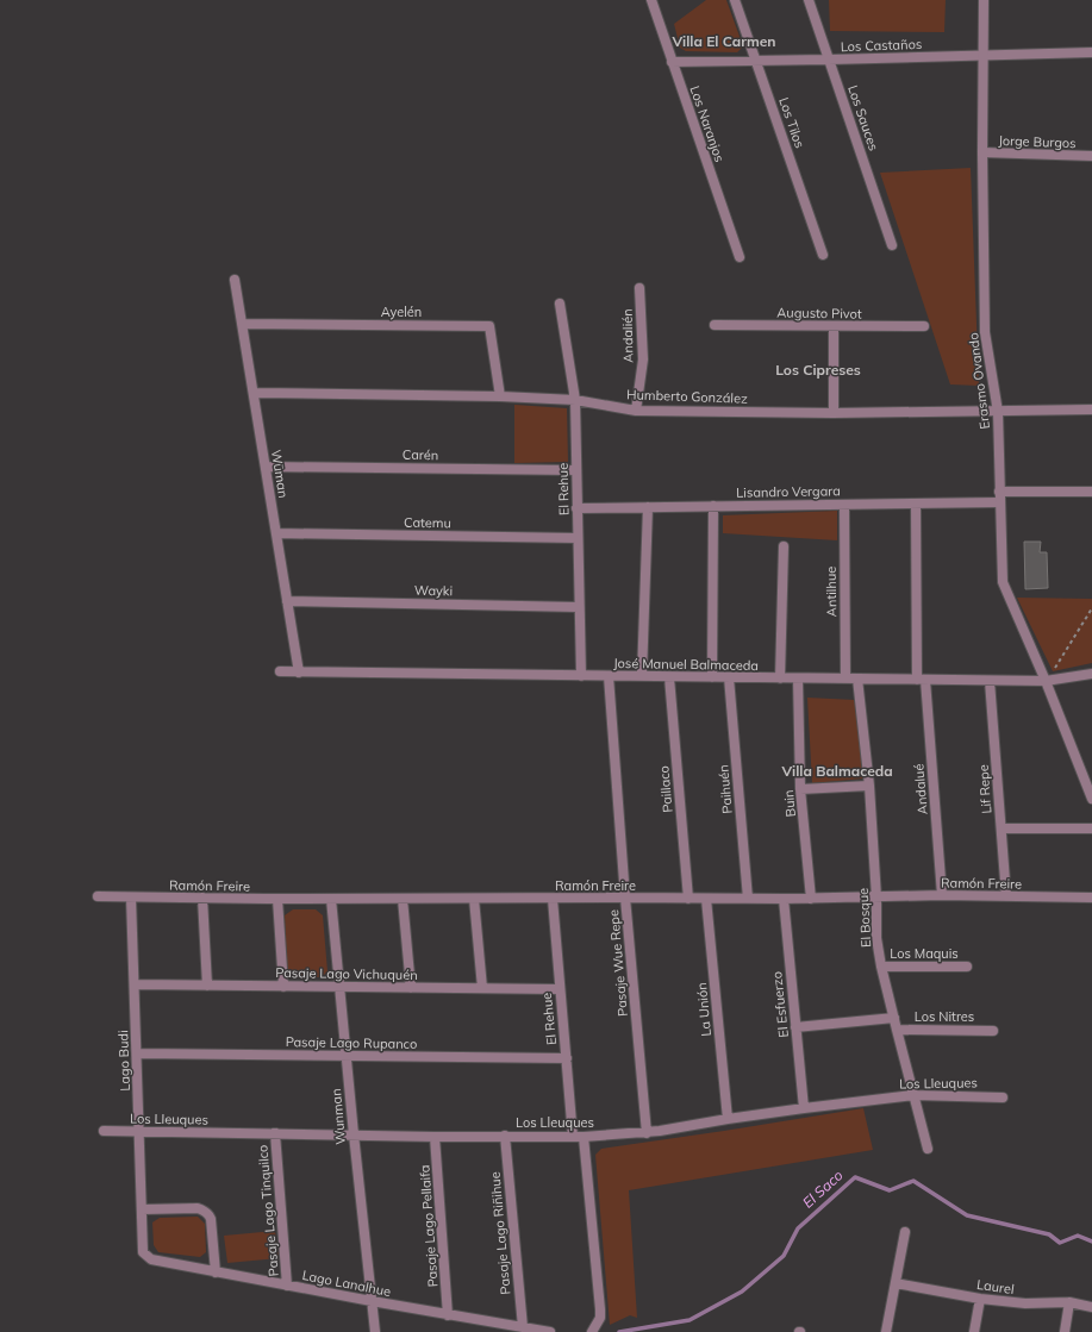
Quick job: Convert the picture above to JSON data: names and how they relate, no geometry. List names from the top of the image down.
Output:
{
  "streets": {
    "street": [
      "Los Castaños",
      "Los Sauces",
      "Los Tilos",
      "Los Naranjos",
      "Jorge Burgos",
      "Ayelén",
      "Augusto Pivot",
      "Andalién",
      "Erasmo Ovando",
      "Humberto González",
      "Carén",
      "Wüman",
      "El Rehue",
      "Lisandro Vergara",
      "Catemu",
      "Wayki",
      "Antilhue",
      "José Manuel Balmaceda",
      "Paillaco",
      "Paihuén",
      "Andalué",
      "Lif Repe",
      "Buin",
      "Ramón Freire",
      "El Bosque",
      "Los Maquis",
      "Pasaje Wue Repe",
      "Pasaje Lago Vichuquén",
      "El Esfuerzo",
      "La Unión",
      "Los Nitres",
      "Pasaje Lago Rupanco",
      "Lago Budi",
      "Los Lleuques",
      "Wunman",
      "Pasaje Lago Tinquilco",
      "Pasaje Lago Pellaifa",
      "Pasaje Lago Riñihue",
      "Lago Lanalhue",
      "Laurel"
    ]
  },
  "crossings": [
    ["Los Castaños", "Los Sauces"],
    ["Los Castaños", "Los Tilos"],
    ["Los Castaños", "Los Naranjos"],
    ["Los Castaños", "Erasmo Ovando"],
    ["Jorge Burgos", "Erasmo Ovando"],
    ["Ayelén", "Humberto González"],
    ["Ayelén", "Wüman"],
    ["Andalién", "Humberto González"],
    ["Erasmo Ovando", "Humberto González"],
    ["Erasmo Ovando", "Lisandro Vergara"],
    ["Erasmo Ovando", "José Manuel Balmaceda"],
    ["Humberto González", "Wüman"],
    ["Humberto González", "El Rehue"],
    ["Carén", "Wüman"],
    ["Carén", "El Rehue"],
    ["Wüman", "Catemu"],
    ["Wüman", "Wayki"],
    ["Wüman", "José Manuel Balmaceda"],
    ["El Rehue", "Lisandro Vergara"],
    ["El Rehue", "Catemu"],
    ["El Rehue", "Wayki"],
    ["El Rehue", "José Manuel Balmaceda"],
    ["El Rehue", "Ramón Freire"],
    ["El Rehue", "Pasaje Lago Vichuquén"],
    ["El Rehue", "Pasaje Lago Rupanco"],
    ["El Rehue", "Los Lleuques"],
    ["Lisandro Vergara", "Antilhue"],
    ["Lisandro Vergara", "Andalué"],
    ["Antilhue", "José Manuel Balmaceda"],
    ["José Manuel Balmaceda", "Paillaco"],
    ["José Manuel Balmaceda", "Paihuén"],
    ["José Manuel Balmaceda", "Andalué"],
    ["José Manuel Balmaceda", "Lif Repe"],
    ["José Manuel Balmaceda", "Buin"],
    ["José Manuel Balmaceda", "El Bosque"],
    ["José Manuel Balmaceda", "Pasaje Wue Repe"],
    ["Paillaco", "Ramón Freire"],
    ["Paihuén", "Ramón Freire"],
    ["Andalué", "Ramón Freire"],
    ["Lif Repe", "Ramón Freire"],
    ["Buin", "Ramón Freire"],
    ["Ramón Freire", "El Bosque"],
    ["Ramón Freire", "Pasaje Wue Repe"],
    ["Ramón Freire", "El Esfuerzo"],
    ["Ramón Freire", "La Unión"],
    ["Ramón Freire", "Lago Budi"],
    ["Ramón Freire", "Wunman"],
    ["El Bosque", "Los Maquis"],
    ["El Bosque", "Los Nitres"],
    ["El Bosque", "Los Lleuques"],
    ["Pasaje Wue Repe", "Los Lleuques"],
    ["Pasaje Lago Vichuquén", "Lago Budi"],
    ["Pasaje Lago Vichuquén", "Wunman"],
    ["El Esfuerzo", "Los Lleuques"],
    ["La Unión", "Los Lleuques"],
    ["Pasaje Lago Rupanco", "Lago Budi"],
    ["Pasaje Lago Rupanco", "Wunman"],
    ["Lago Budi", "Los Lleuques"],
    ["Lago Budi", "Lago Lanalhue"],
    ["Los Lleuques", "Wunman"],
    ["Los Lleuques", "Pasaje Lago Tinquilco"],
    ["Los Lleuques", "Pasaje Lago Pellaifa"],
    ["Los Lleuques", "Pasaje Lago Riñihue"],
    ["Wunman", "Lago Lanalhue"],
    ["Pasaje Lago Tinquilco", "Lago Lanalhue"],
    ["Pasaje Lago Pellaifa", "Lago Lanalhue"],
    ["Pasaje Lago Riñihue", "Lago Lanalhue"]
  ],
  "districts": ["Villa El Carmen", "Los Cipreses", "Villa Balmaceda"],
  "water": ["El Saco"]
}
